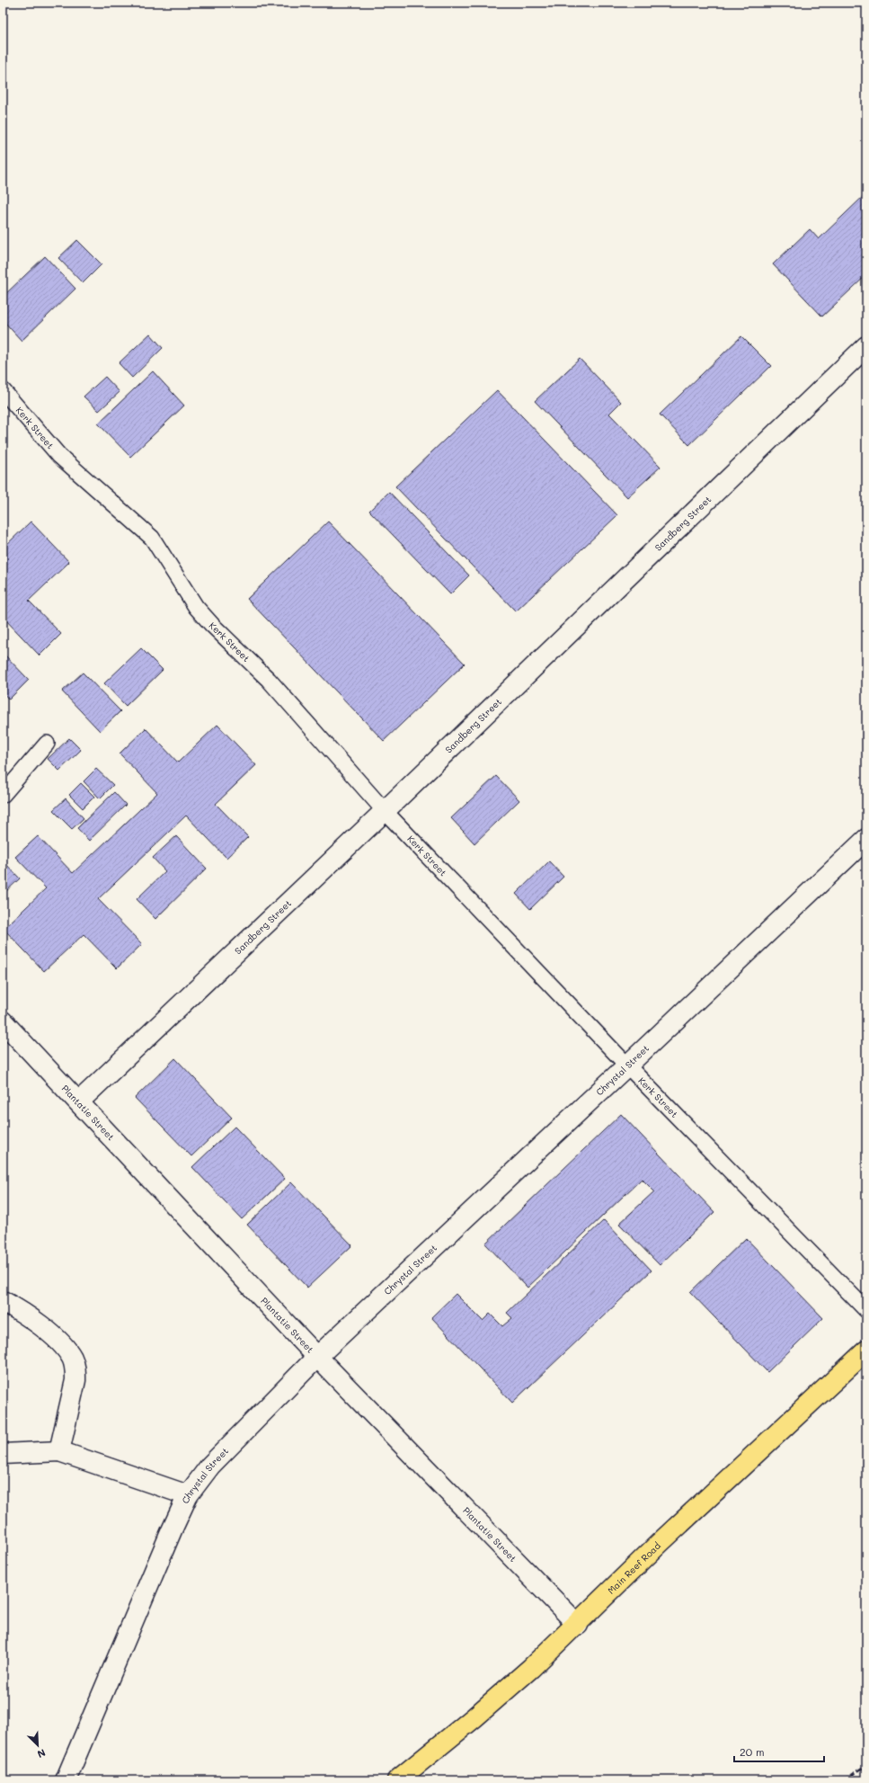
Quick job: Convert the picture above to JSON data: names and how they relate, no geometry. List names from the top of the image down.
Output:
{
  "streets": {
    "main road": ["Main Reef Road"],
    "street": ["Sandberg Street", "Chrystal Street", "Plantatie Street"],
    "lane": ["Kerk Street"]
  },
  "crossings": [
    ["Kerk Street", "Sandberg Street"],
    ["Kerk Street", "Chrystal Street"],
    ["Sandberg Street", "Plantatie Street"],
    ["Chrystal Street", "Plantatie Street"],
    ["Plantatie Street", "Main Reef Road"]
  ],
  "scale_bar": "20 m",
  "north": "bottom right"
}
